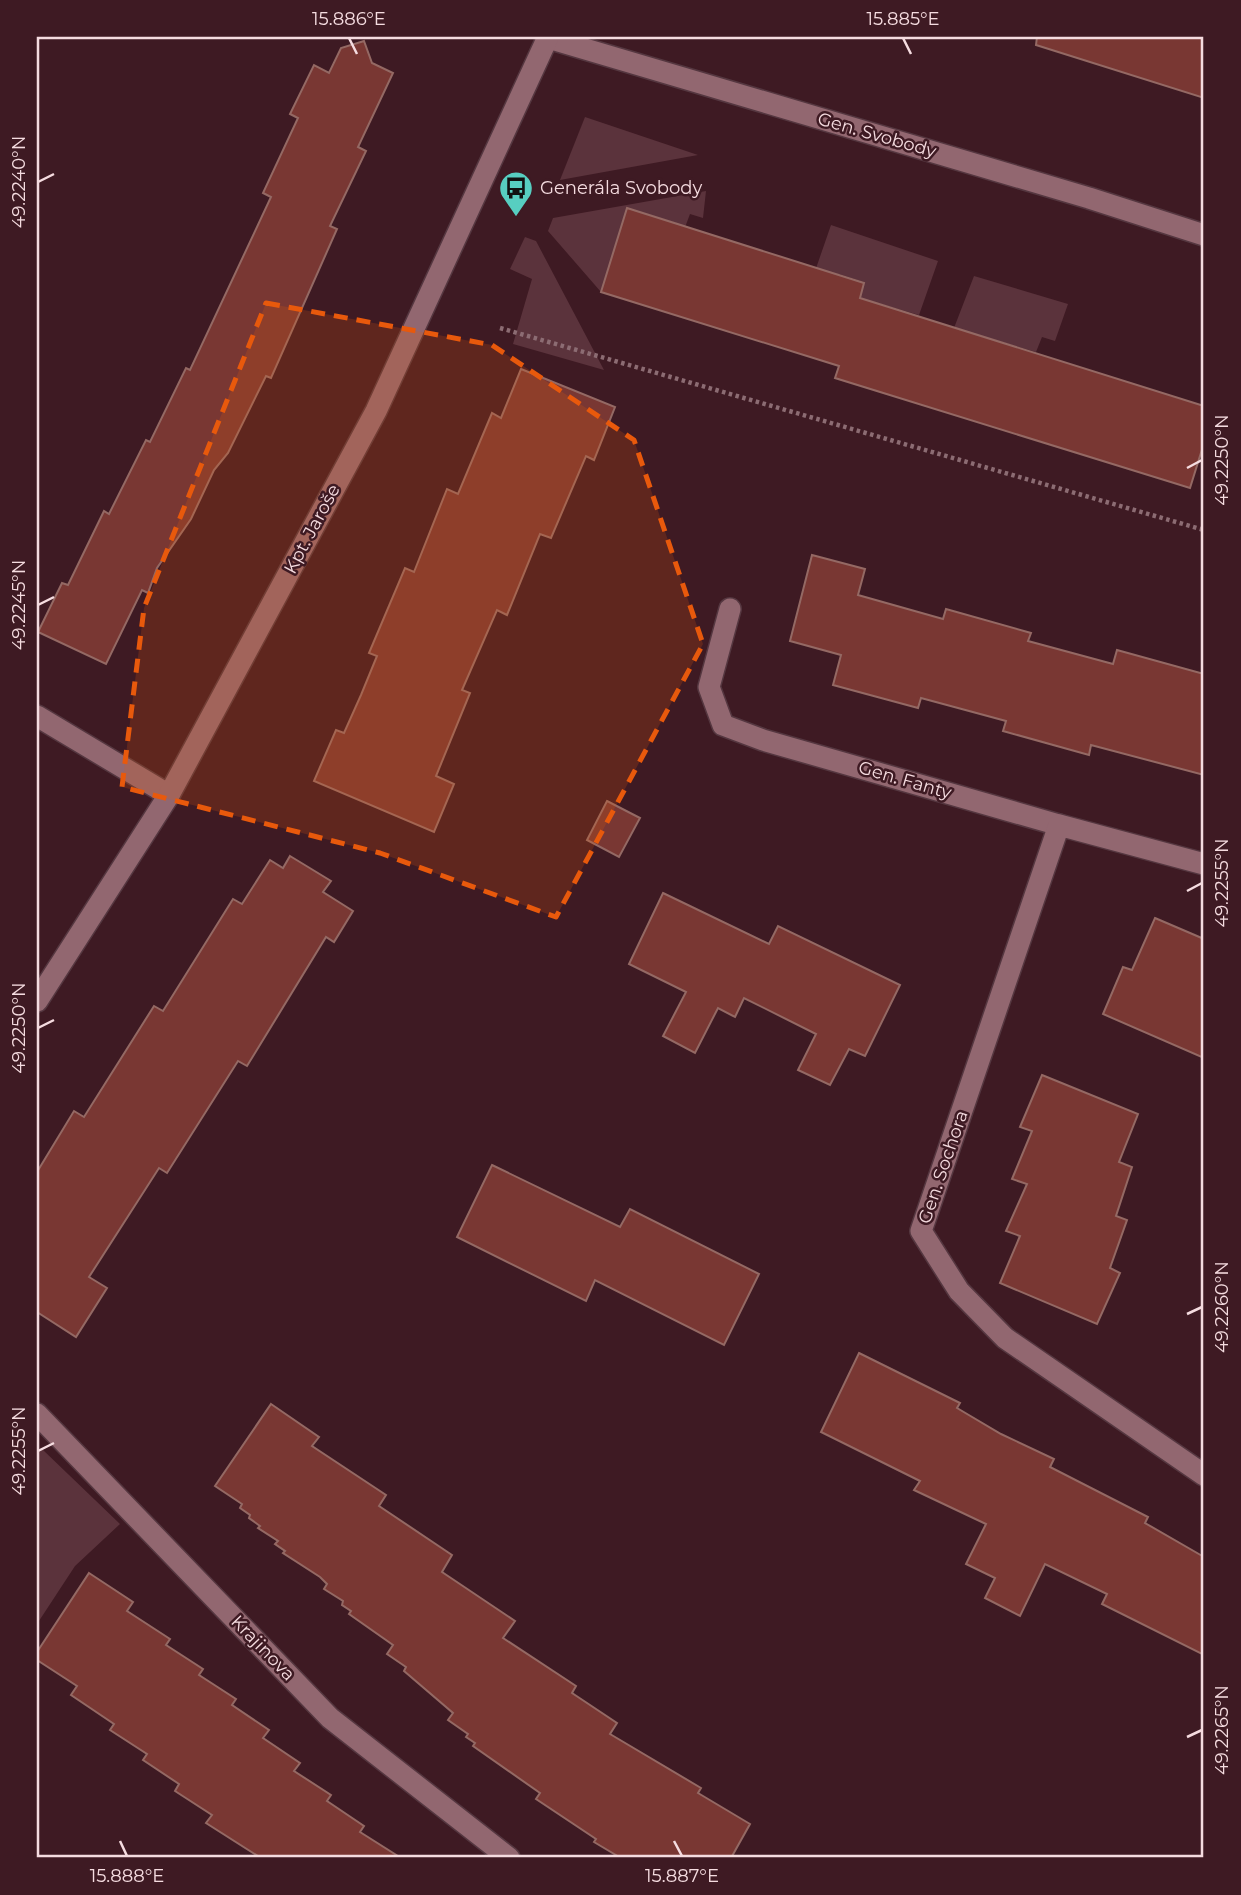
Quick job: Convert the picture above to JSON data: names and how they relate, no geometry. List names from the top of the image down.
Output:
{
  "streets": {
    "street": [
      "Gen. Svobody",
      "Kpt. Jaroše",
      "Gen. Fanty",
      "Gen. Sochora",
      "Krajinova"
    ]
  },
  "crossings": [
    ["Gen. Svobody", "Kpt. Jaroše"],
    ["Gen. Fanty", "Gen. Sochora"]
  ],
  "places": {
    "bus stop": ["Generála Svobody"]
  },
  "coordinates": [
    "15.886°E",
    "15.885°E",
    "49.2240°N",
    "49.2250°N",
    "49.2245°N",
    "49.2255°N",
    "49.2260°N",
    "49.2265°N",
    "15.888°E",
    "15.887°E"
  ]
}
